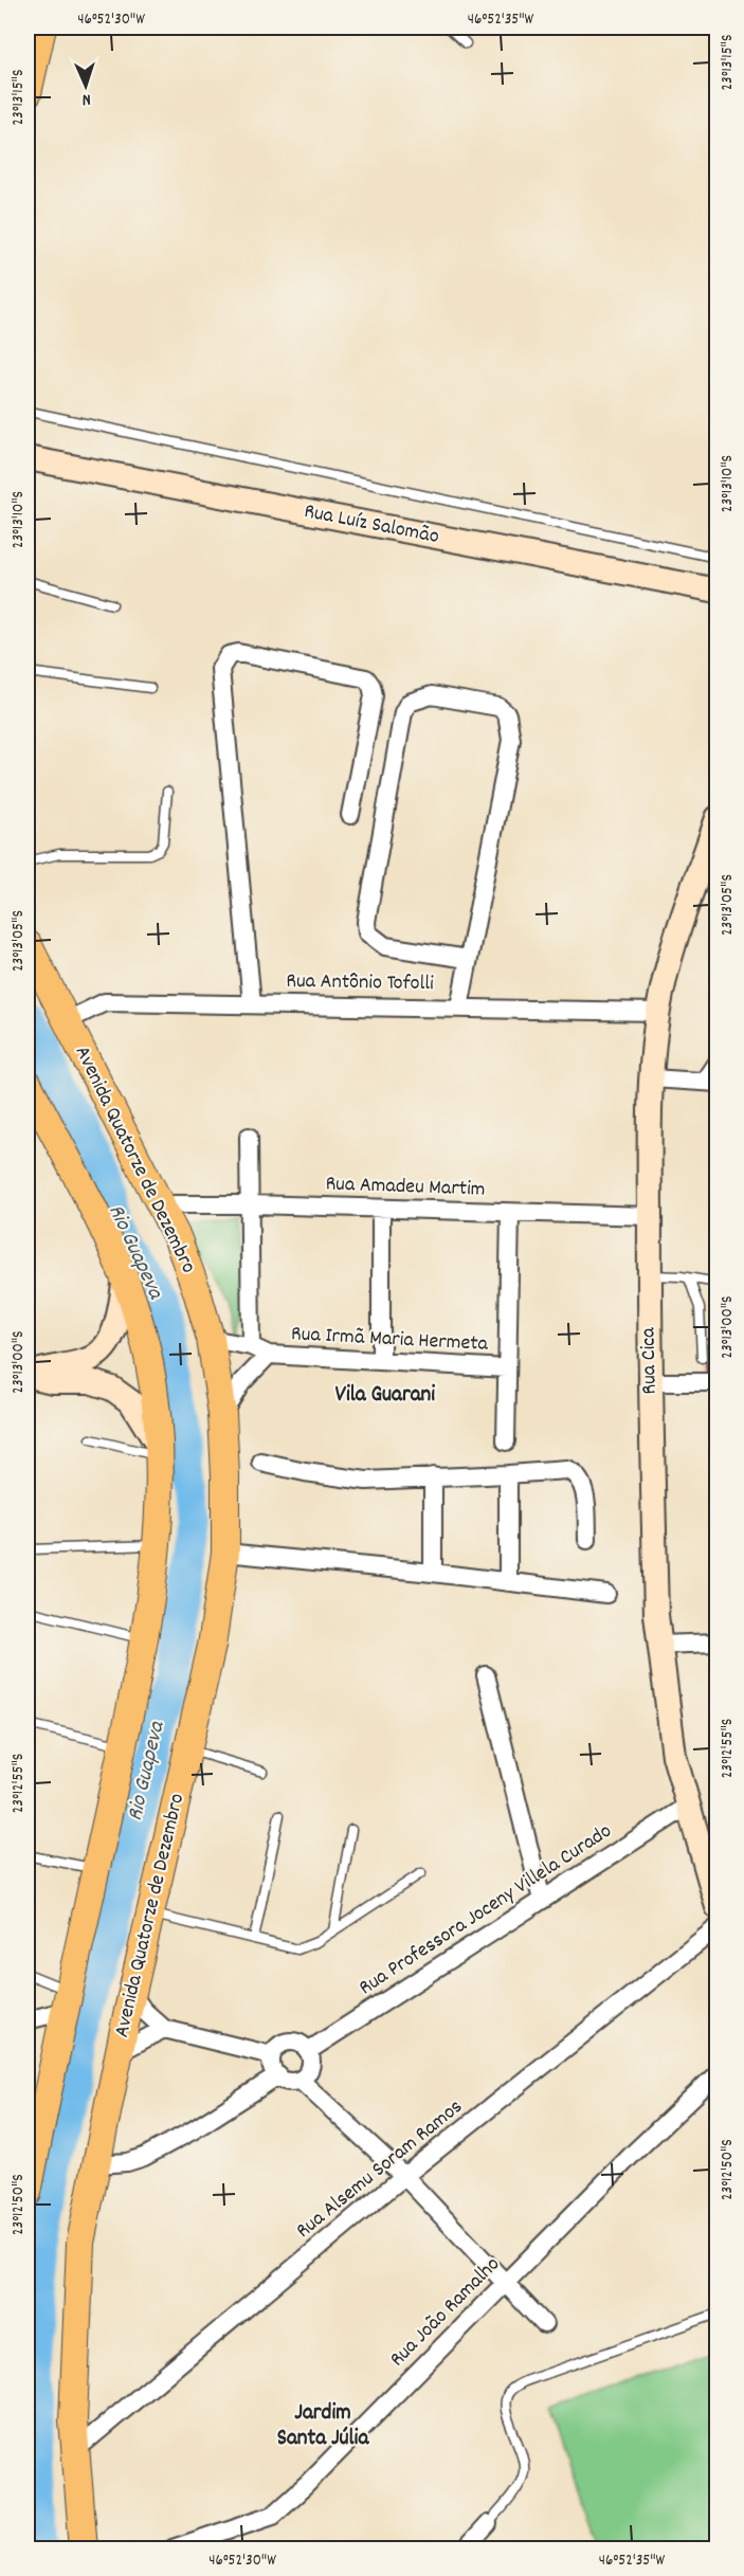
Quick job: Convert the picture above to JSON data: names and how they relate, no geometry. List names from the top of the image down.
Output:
{
  "streets": {
    "main road": ["Avenida Quatorze de Dezembro"],
    "street": [
      "Rua Luíz Salomão",
      "Rua Antônio Tofolli",
      "Rua Amadeu Martim",
      "Rua Irmã Maria Hermeta",
      "Rua Cica",
      "Rua Professora Joceny Villela Curado",
      "Rua Alsemu Soram Ramos",
      "Rua João Ramalho"
    ]
  },
  "crossings": [
    ["Rua Antônio Tofolli", "Avenida Quatorze de Dezembro"],
    ["Rua Antônio Tofolli", "Rua Cica"],
    ["Avenida Quatorze de Dezembro", "Rua Amadeu Martim"],
    ["Avenida Quatorze de Dezembro", "Rua Irmã Maria Hermeta"],
    ["Avenida Quatorze de Dezembro", "Rua Alsemu Soram Ramos"],
    ["Rua Amadeu Martim", "Rua Cica"],
    ["Rua Cica", "Rua Professora Joceny Villela Curado"]
  ],
  "districts": ["Vila Guarani", "Jardim Santa Júlia"],
  "water": ["Rio Guapeva"],
  "north": "bottom",
  "coordinates": [
    "46°52'30\"W",
    "46°52'35\"W",
    "23°13'15\"S",
    "23°13'10\"S",
    "23°13'05\"S",
    "23°13'00\"S",
    "23°12'55\"S",
    "23°12'50\"S"
  ]
}
